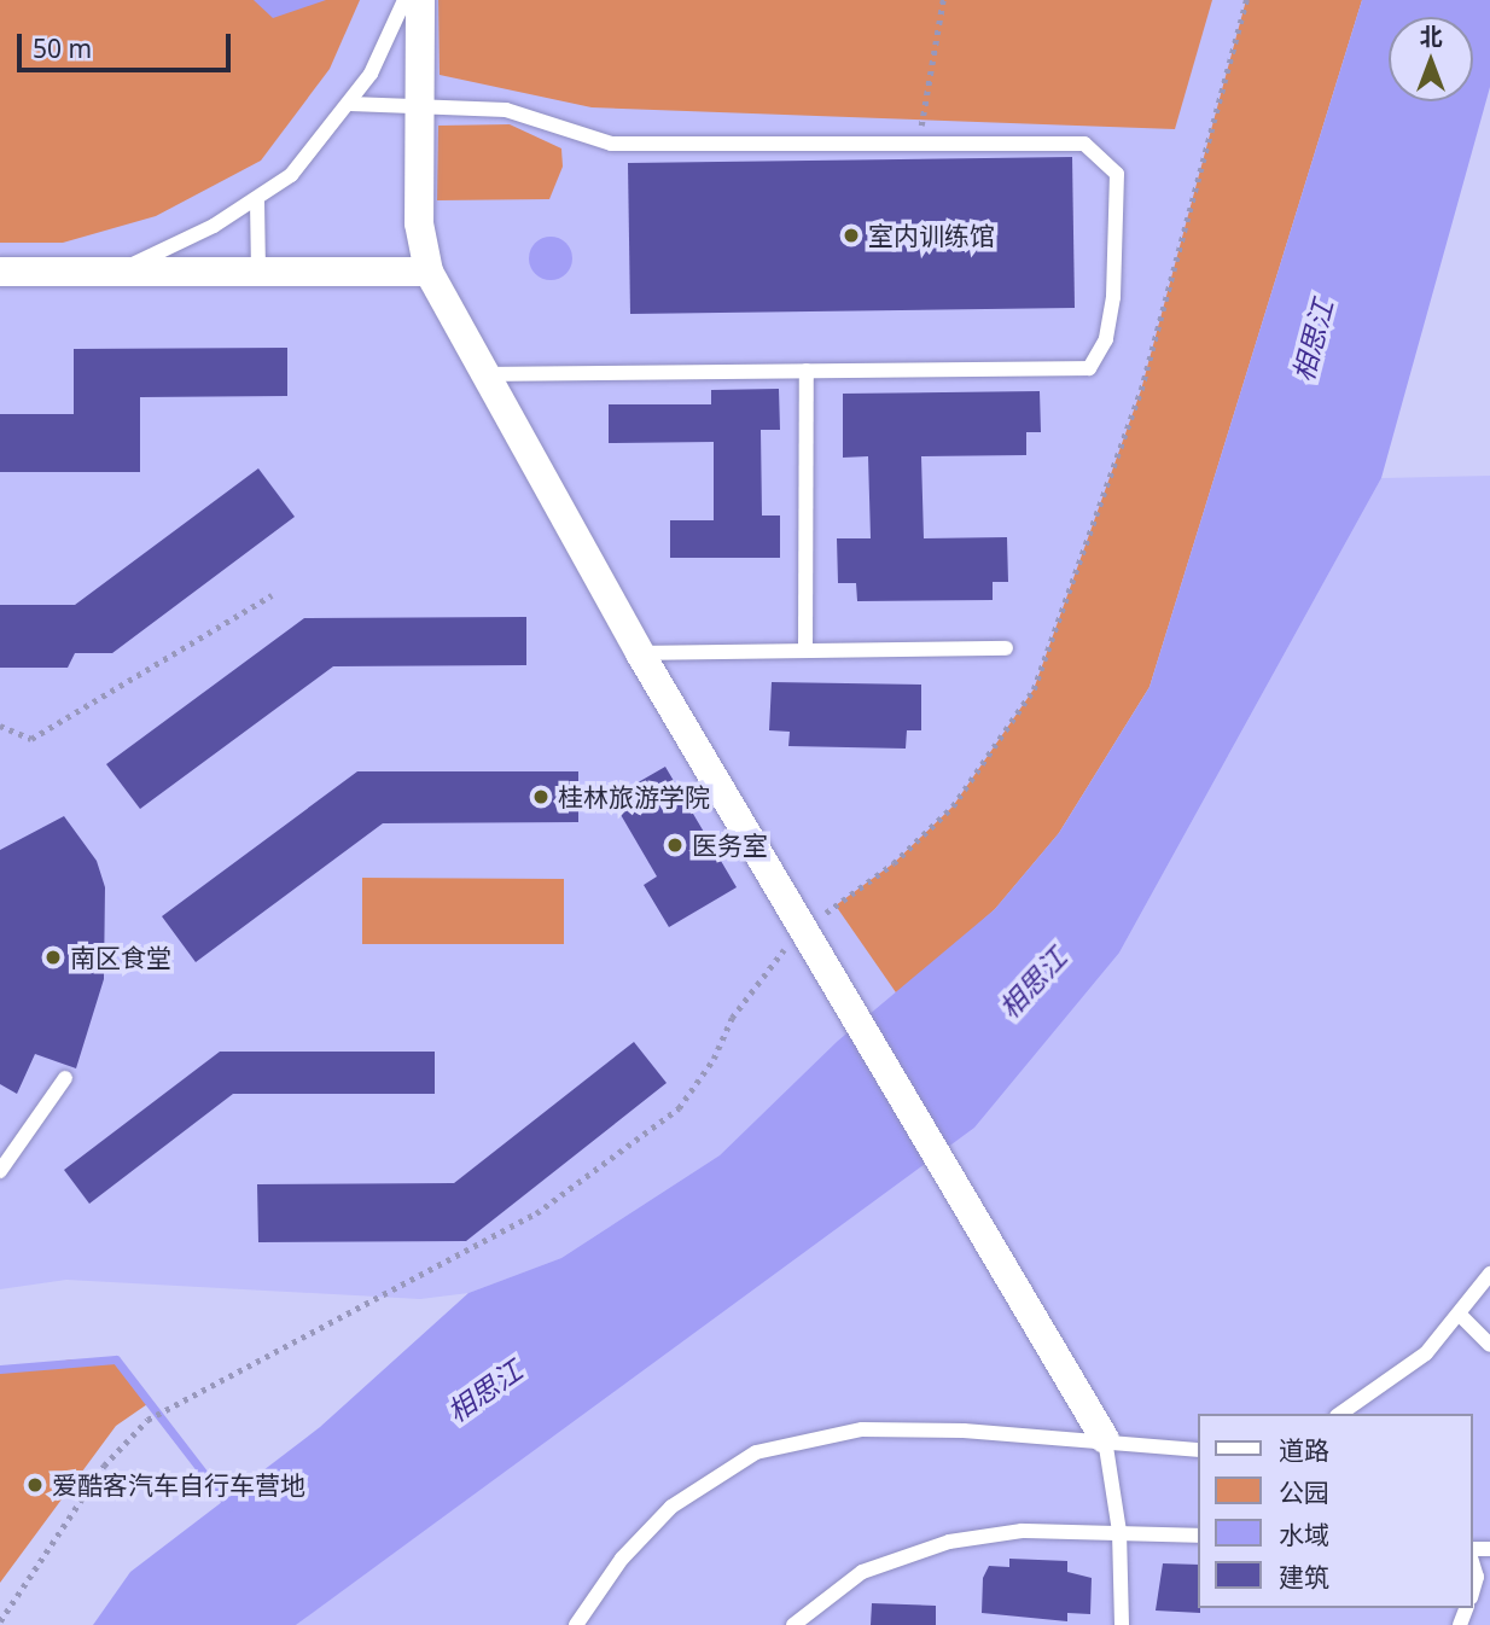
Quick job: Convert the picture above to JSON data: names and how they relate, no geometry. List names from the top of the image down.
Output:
{
  "water": ["相思江"],
  "places": [
    "室内训练馆",
    "桂林旅游学院",
    "医务室",
    "南区食堂",
    "爱酷客汽车自行车营地"
  ],
  "legend": [
    "道路",
    "公园",
    "水域",
    "建筑"
  ],
  "scale_bar": "50 m",
  "north": "top"
}
